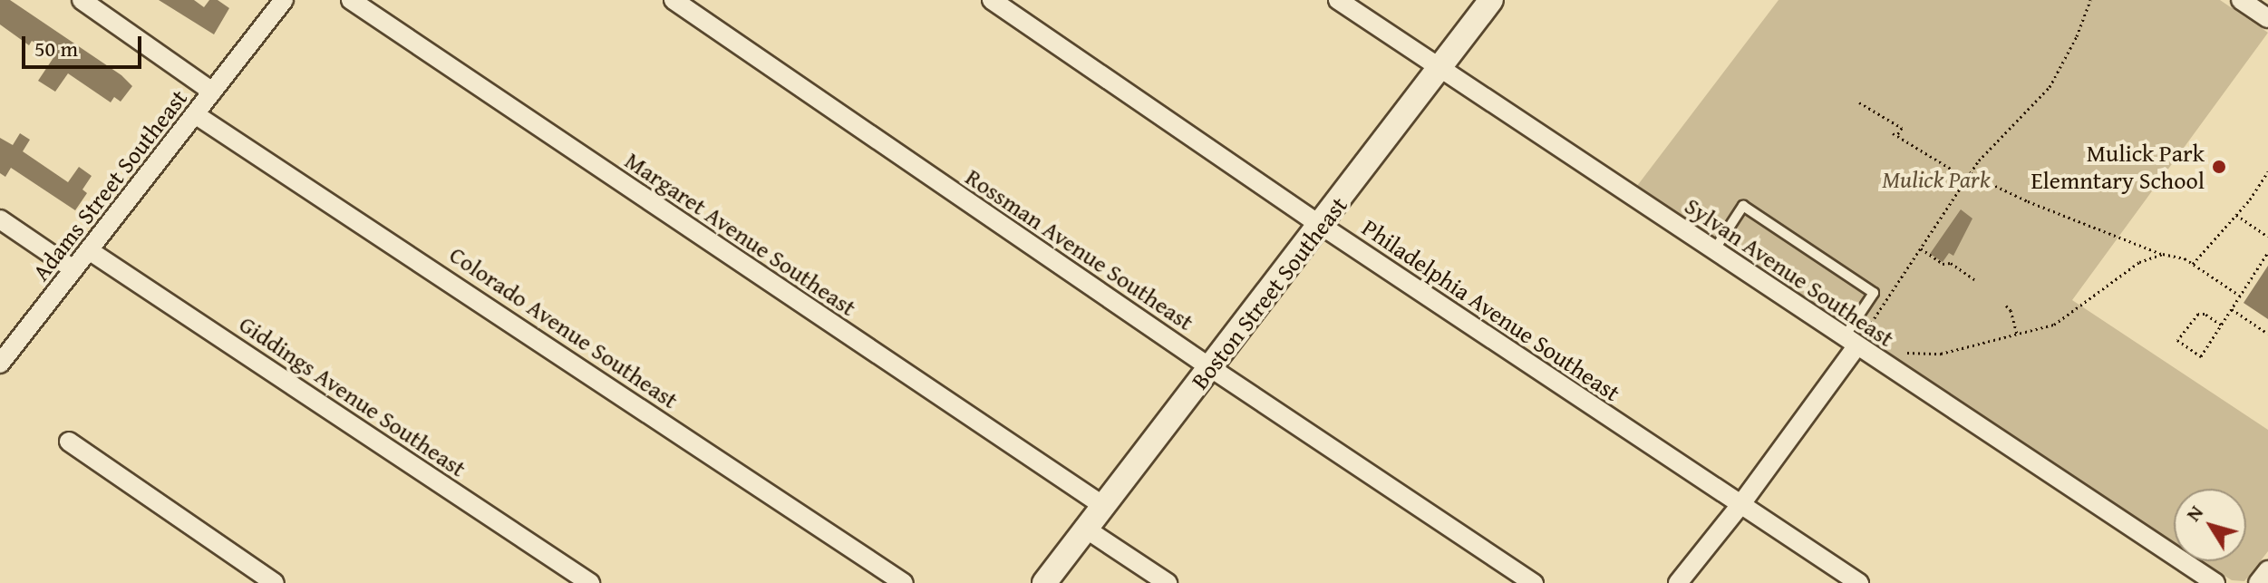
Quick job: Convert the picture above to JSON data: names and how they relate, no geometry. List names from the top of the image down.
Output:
{
  "streets": {
    "street": [
      "Adams Street Southeast",
      "Margaret Avenue Southeast",
      "Rossman Avenue Southeast",
      "Sylvan Avenue Southeast",
      "Boston Street Southeast",
      "Philadelphia Avenue Southeast",
      "Colorado Avenue Southeast",
      "Giddings Avenue Southeast"
    ]
  },
  "crossings": [
    ["Adams Street Southeast", "Colorado Avenue Southeast"],
    ["Adams Street Southeast", "Giddings Avenue Southeast"],
    ["Margaret Avenue Southeast", "Boston Street Southeast"],
    ["Rossman Avenue Southeast", "Boston Street Southeast"],
    ["Sylvan Avenue Southeast", "Boston Street Southeast"],
    ["Boston Street Southeast", "Philadelphia Avenue Southeast"]
  ],
  "parks": ["Mulick Park"],
  "places": ["Mulick Park Elemntary School"],
  "scale_bar": "50 m",
  "north": "top left"
}
